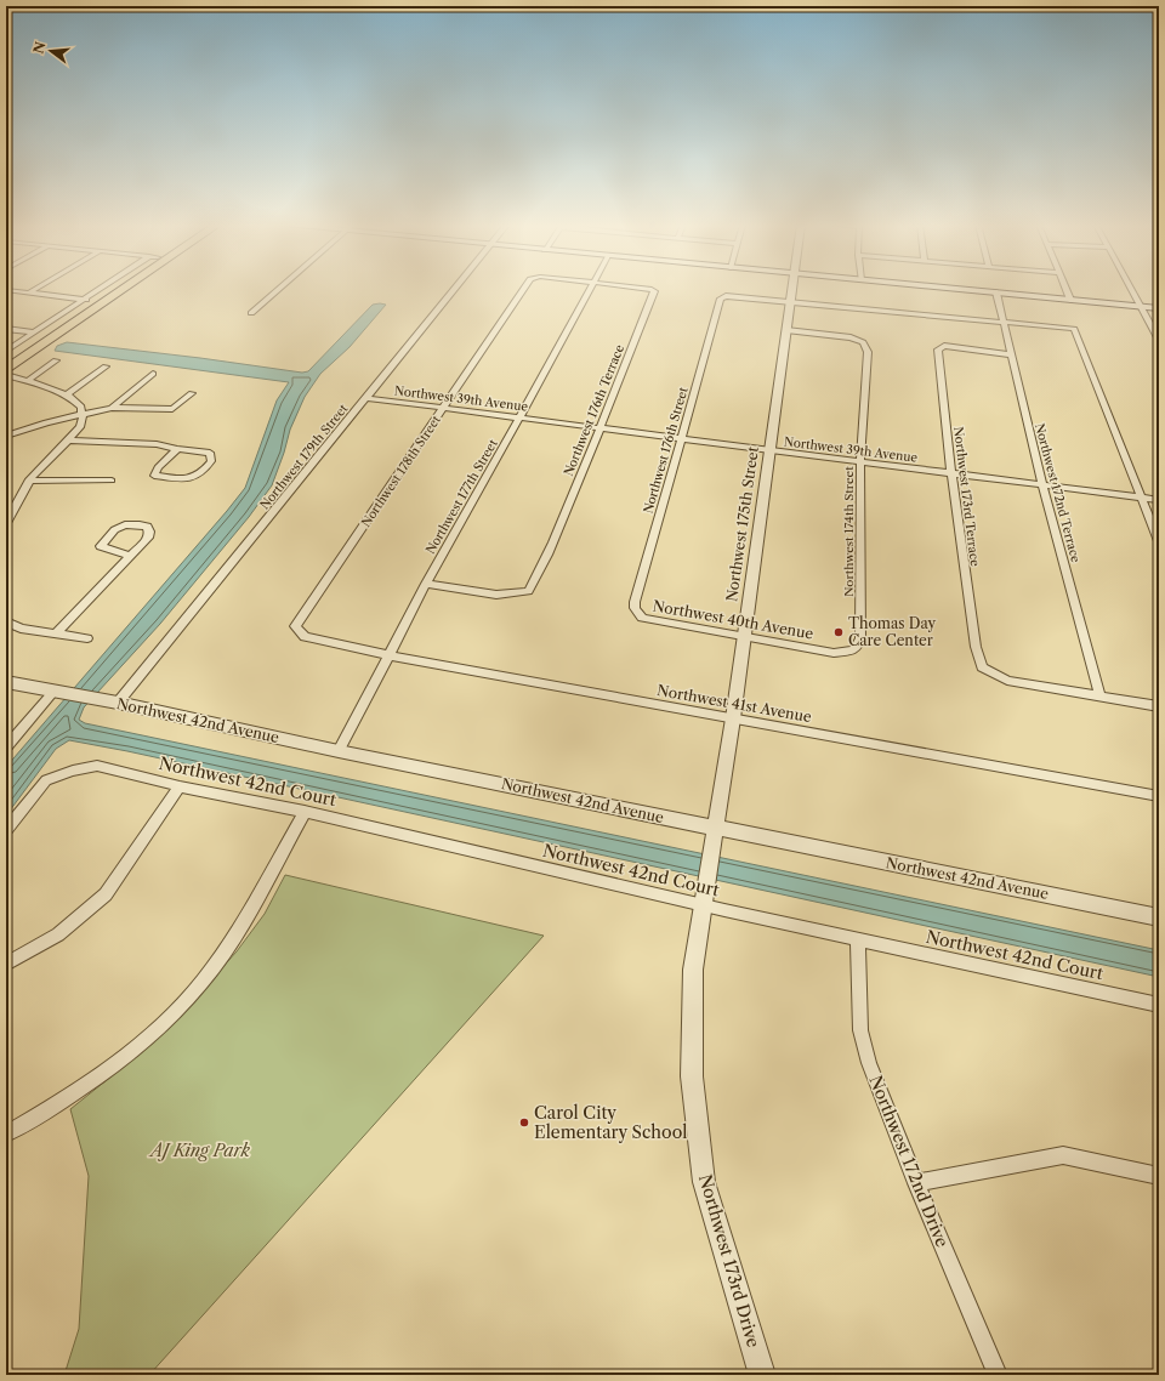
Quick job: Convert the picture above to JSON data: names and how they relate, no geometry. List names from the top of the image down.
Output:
{
  "streets": {
    "street": [
      "Northwest 39th Avenue",
      "Northwest 176th Terrace",
      "Northwest 176th Street",
      "Northwest 179th Street",
      "Northwest 178th Street",
      "Northwest 172nd Terrace",
      "Northwest 177th Street",
      "Northwest 173rd Terrace",
      "Northwest 175th Street",
      "Northwest 174th Street",
      "Northwest 40th Avenue",
      "Northwest 41st Avenue",
      "Northwest 42nd Avenue",
      "Northwest 42nd Court",
      "Northwest 172nd Drive",
      "Northwest 173rd Drive"
    ]
  },
  "crossings": [
    ["Northwest 39th Avenue", "Northwest 176th Terrace"],
    ["Northwest 39th Avenue", "Northwest 176th Street"],
    ["Northwest 39th Avenue", "Northwest 179th Street"],
    ["Northwest 39th Avenue", "Northwest 178th Street"],
    ["Northwest 39th Avenue", "Northwest 172nd Terrace"],
    ["Northwest 39th Avenue", "Northwest 177th Street"],
    ["Northwest 39th Avenue", "Northwest 173rd Terrace"],
    ["Northwest 39th Avenue", "Northwest 175th Street"],
    ["Northwest 39th Avenue", "Northwest 174th Street"],
    ["Northwest 176th Terrace", "Northwest 177th Street"],
    ["Northwest 176th Street", "Northwest 175th Street"],
    ["Northwest 176th Street", "Northwest 40th Avenue"],
    ["Northwest 179th Street", "Northwest 42nd Avenue"],
    ["Northwest 178th Street", "Northwest 41st Avenue"],
    ["Northwest 172nd Terrace", "Northwest 173rd Terrace"],
    ["Northwest 177th Street", "Northwest 41st Avenue"],
    ["Northwest 177th Street", "Northwest 42nd Avenue"],
    ["Northwest 175th Street", "Northwest 174th Street"],
    ["Northwest 175th Street", "Northwest 40th Avenue"],
    ["Northwest 175th Street", "Northwest 41st Avenue"],
    ["Northwest 175th Street", "Northwest 42nd Avenue"],
    ["Northwest 175th Street", "Northwest 173rd Drive"],
    ["Northwest 174th Street", "Northwest 40th Avenue"],
    ["Northwest 42nd Avenue", "Northwest 173rd Drive"],
    ["Northwest 42nd Court", "Northwest 172nd Drive"],
    ["Northwest 42nd Court", "Northwest 173rd Drive"]
  ],
  "parks": ["AJ King Park"],
  "places": ["Thomas Day Care Center", "Carol City Elementary School"],
  "north": "left"
}
